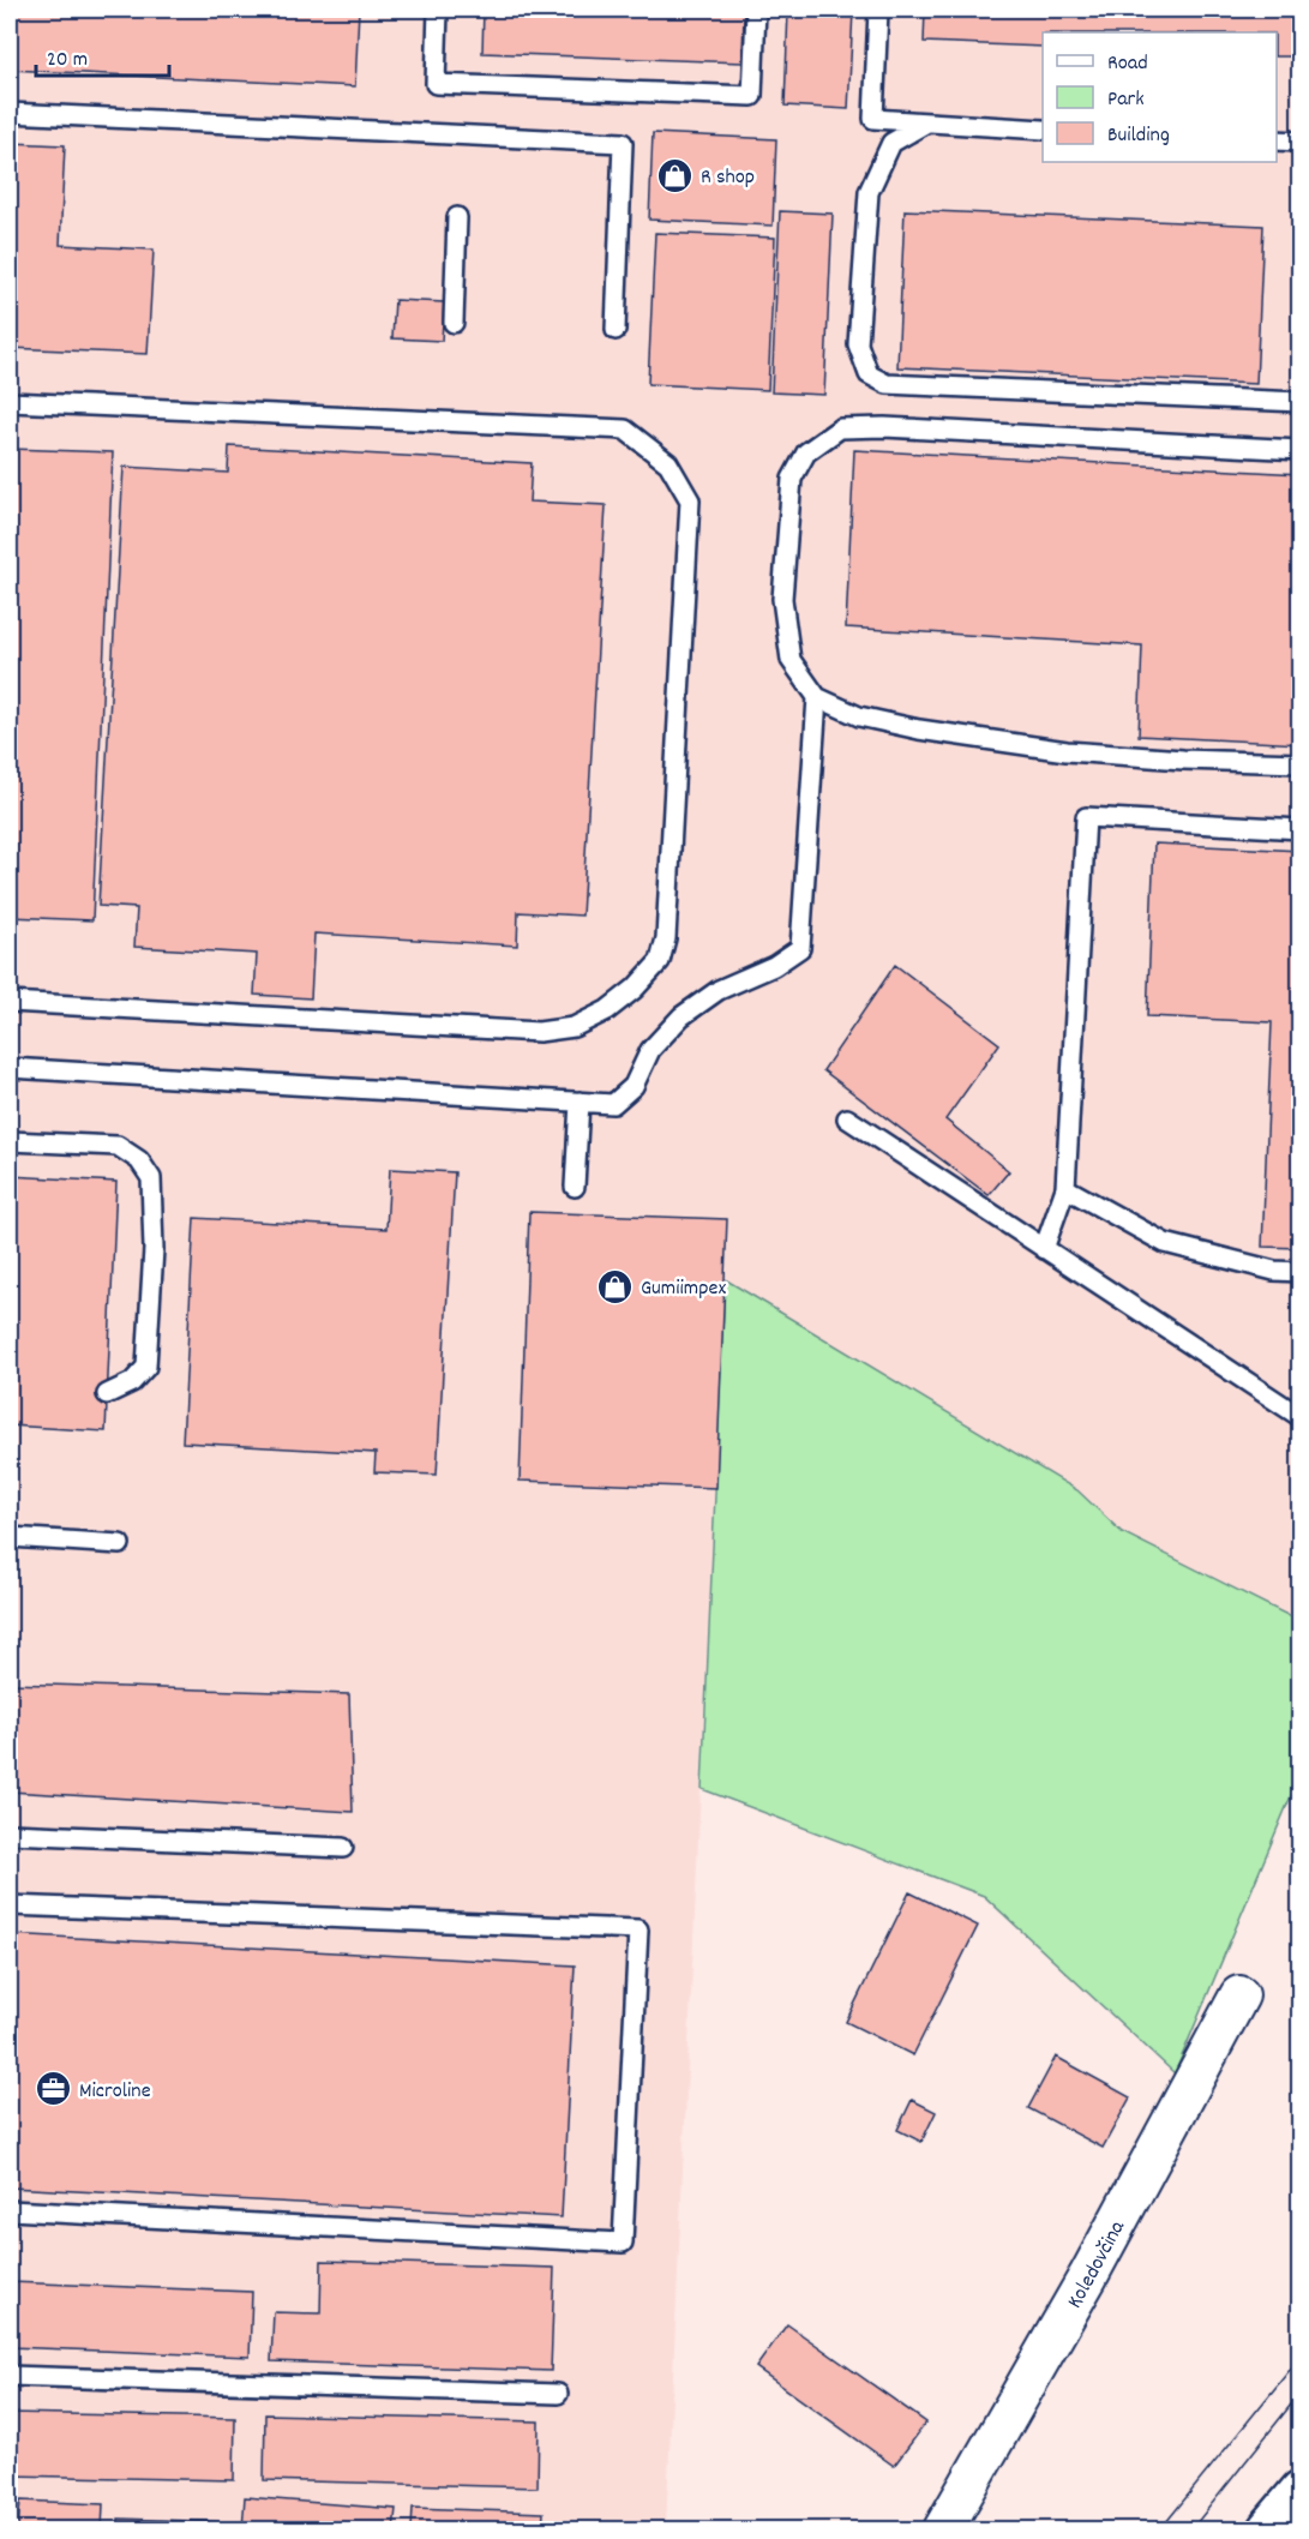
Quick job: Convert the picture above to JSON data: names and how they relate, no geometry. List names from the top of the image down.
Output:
{
  "streets": {
    "street": ["Koledovčina"]
  },
  "places": {
    "shop": ["R shop", "Gumiimpex"],
    "office": ["Microline"]
  },
  "legend": ["Road", "Park", "Building"],
  "scale_bar": "20 m"
}
